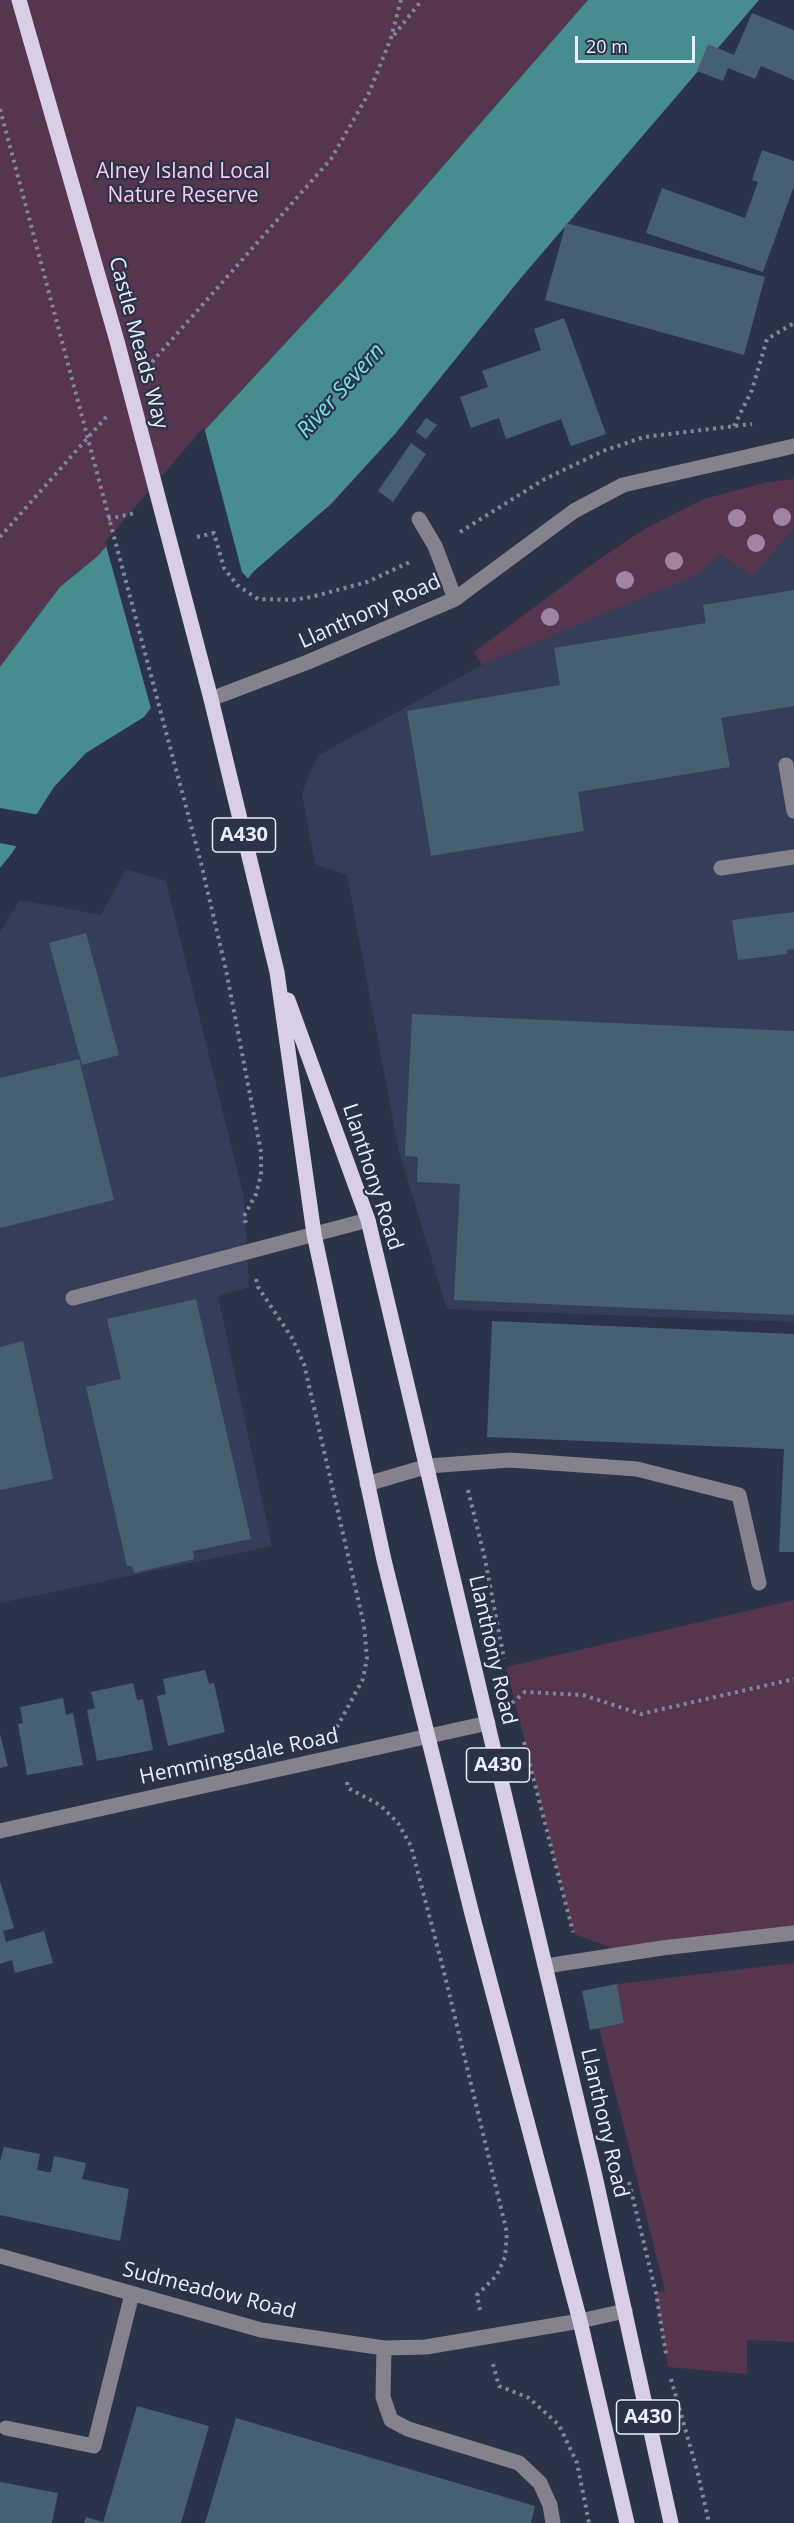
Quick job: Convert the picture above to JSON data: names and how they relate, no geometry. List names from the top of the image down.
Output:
{
  "streets": {
    "main road": ["Castle Meads Way", "Llanthony Road", "A430"],
    "street": ["Hemmingsdale Road", "Sudmeadow Road"]
  },
  "crossings": [
    ["Castle Meads Way", "Llanthony Road"],
    ["Llanthony Road", "Hemmingsdale Road"],
    ["Llanthony Road", "Sudmeadow Road"]
  ],
  "water": ["River Severn"],
  "parks": ["Alney Island Local Nature Reserve"],
  "scale_bar": "20 m"
}
